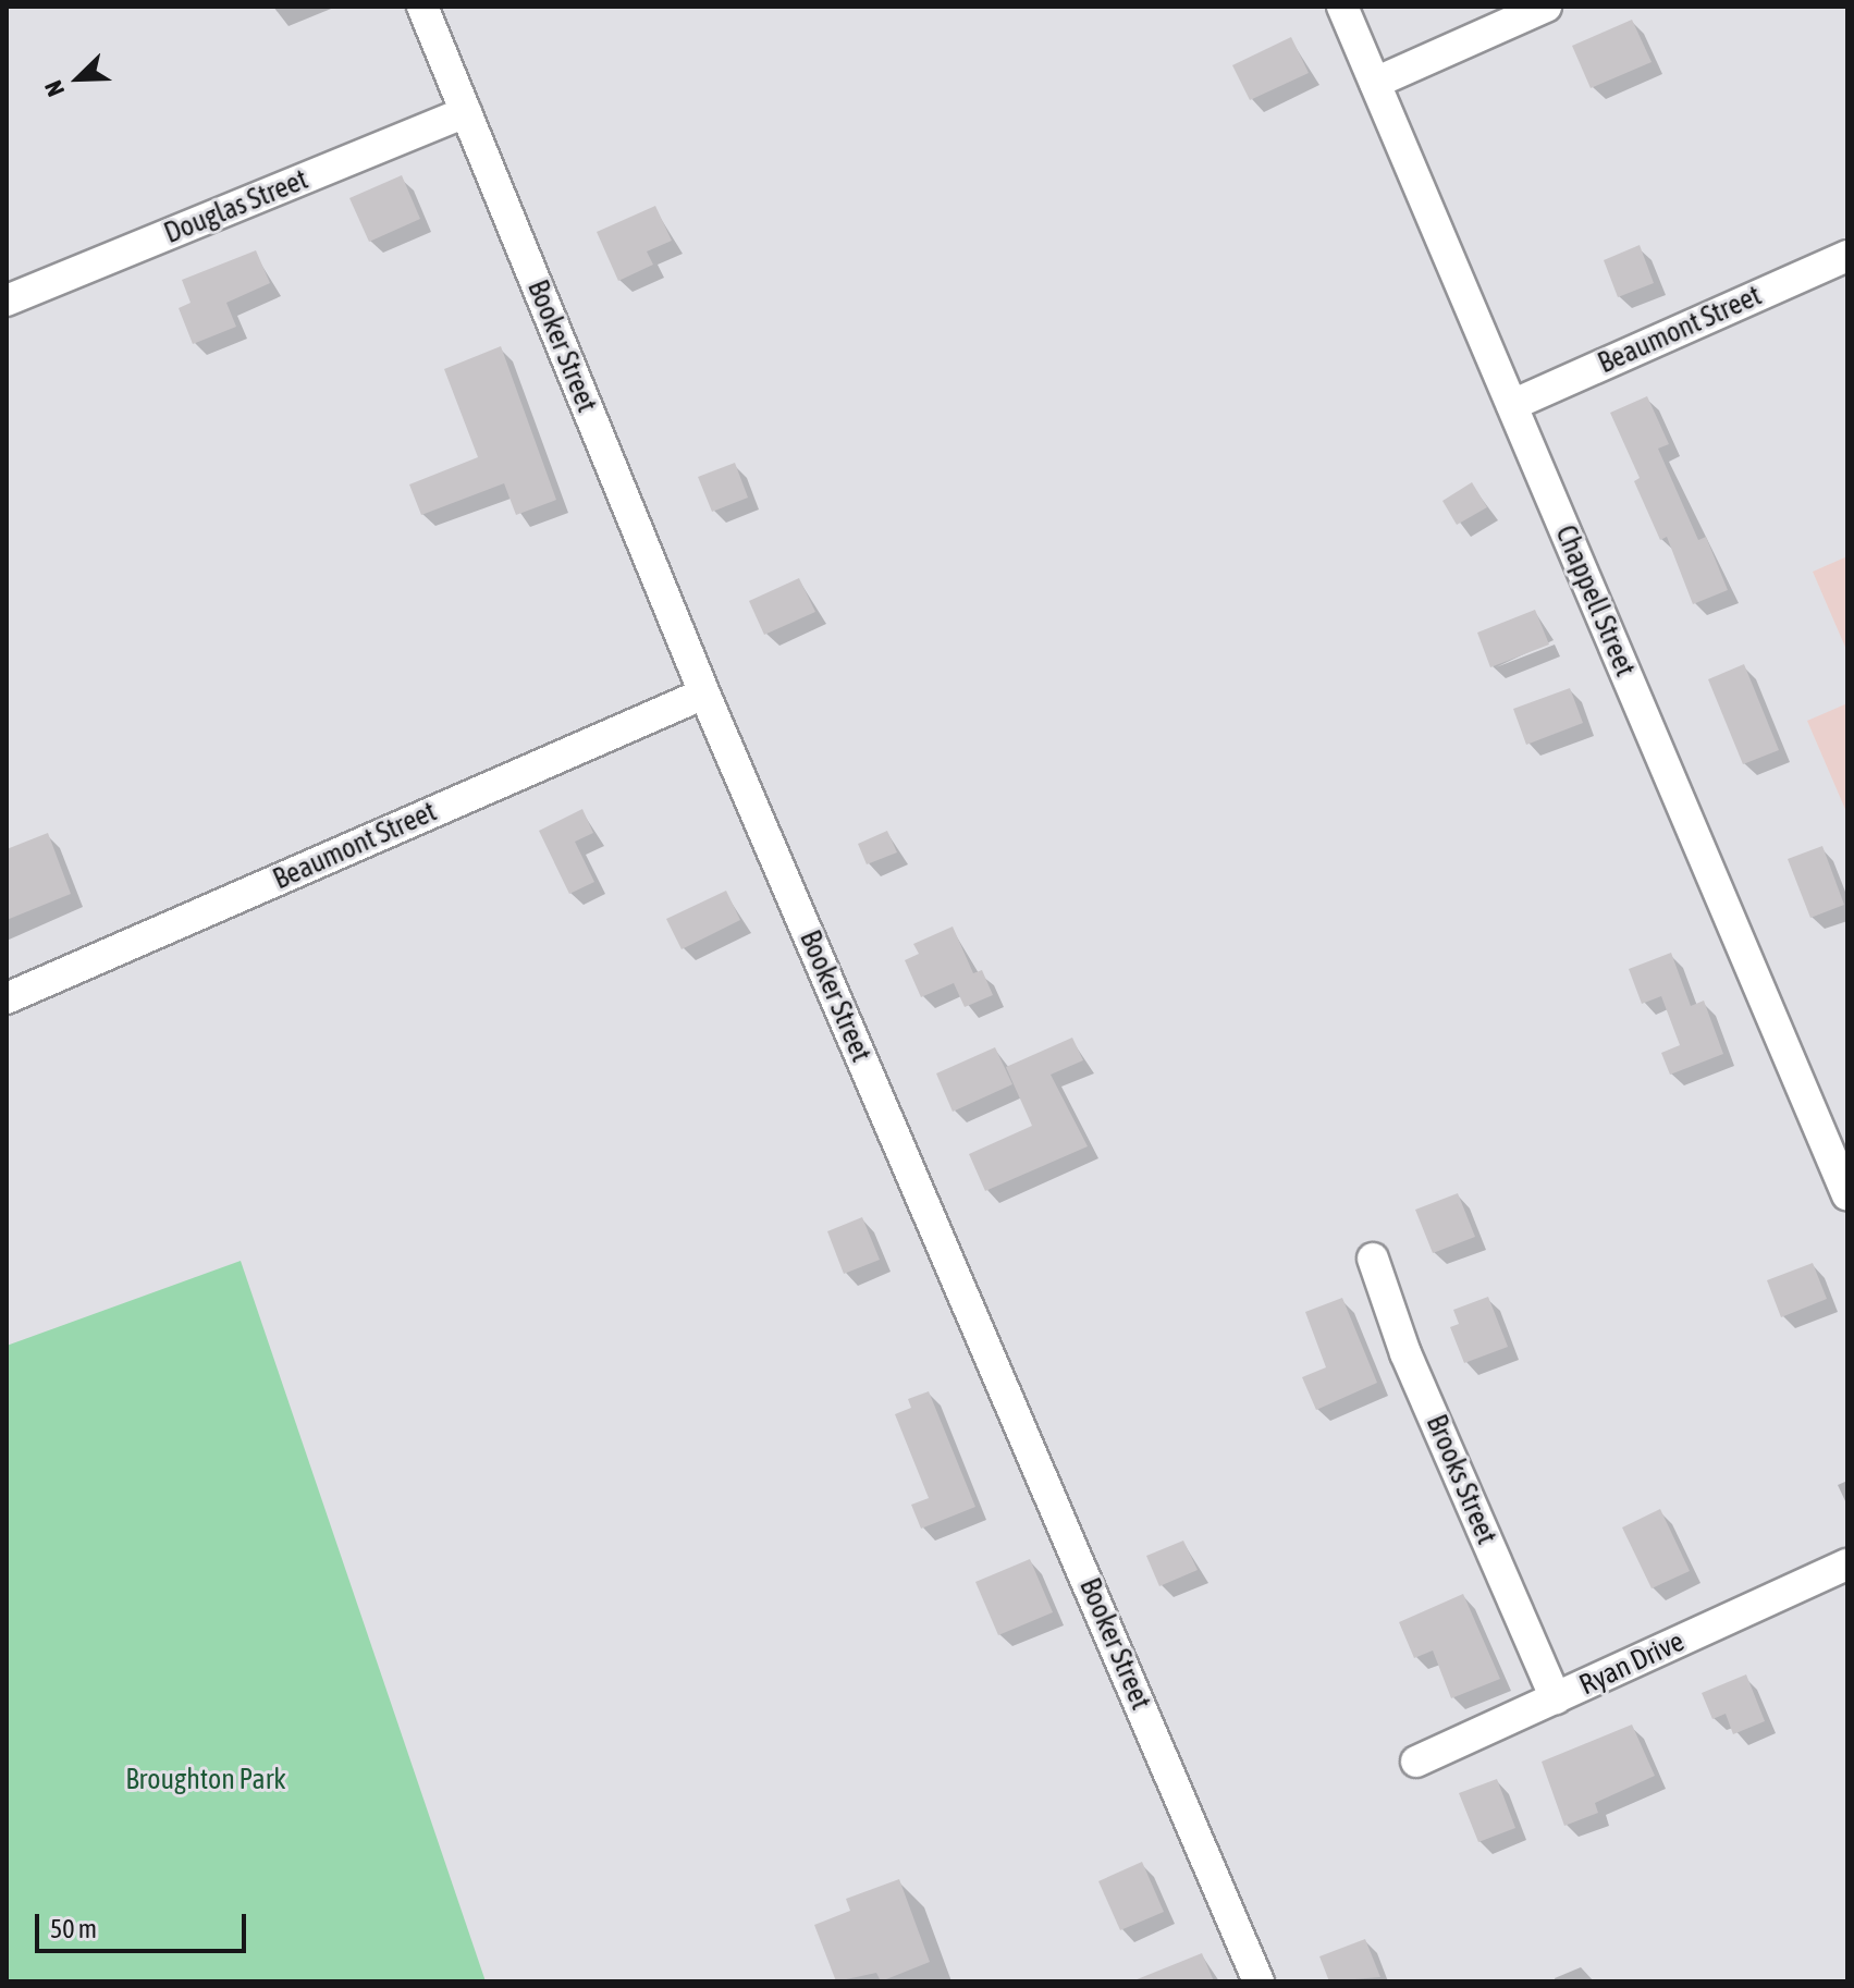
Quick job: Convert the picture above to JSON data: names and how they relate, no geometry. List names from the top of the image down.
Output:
{
  "streets": {
    "street": [
      "Douglas Street",
      "Beaumont Street",
      "Booker Street",
      "Chappell Street",
      "Brooks Street",
      "Ryan Drive"
    ]
  },
  "crossings": [
    ["Douglas Street", "Booker Street"],
    ["Beaumont Street", "Booker Street"],
    ["Beaumont Street", "Chappell Street"],
    ["Brooks Street", "Ryan Drive"]
  ],
  "parks": ["Broughton Park"],
  "scale_bar": "50 m",
  "north": "bottom left"
}
